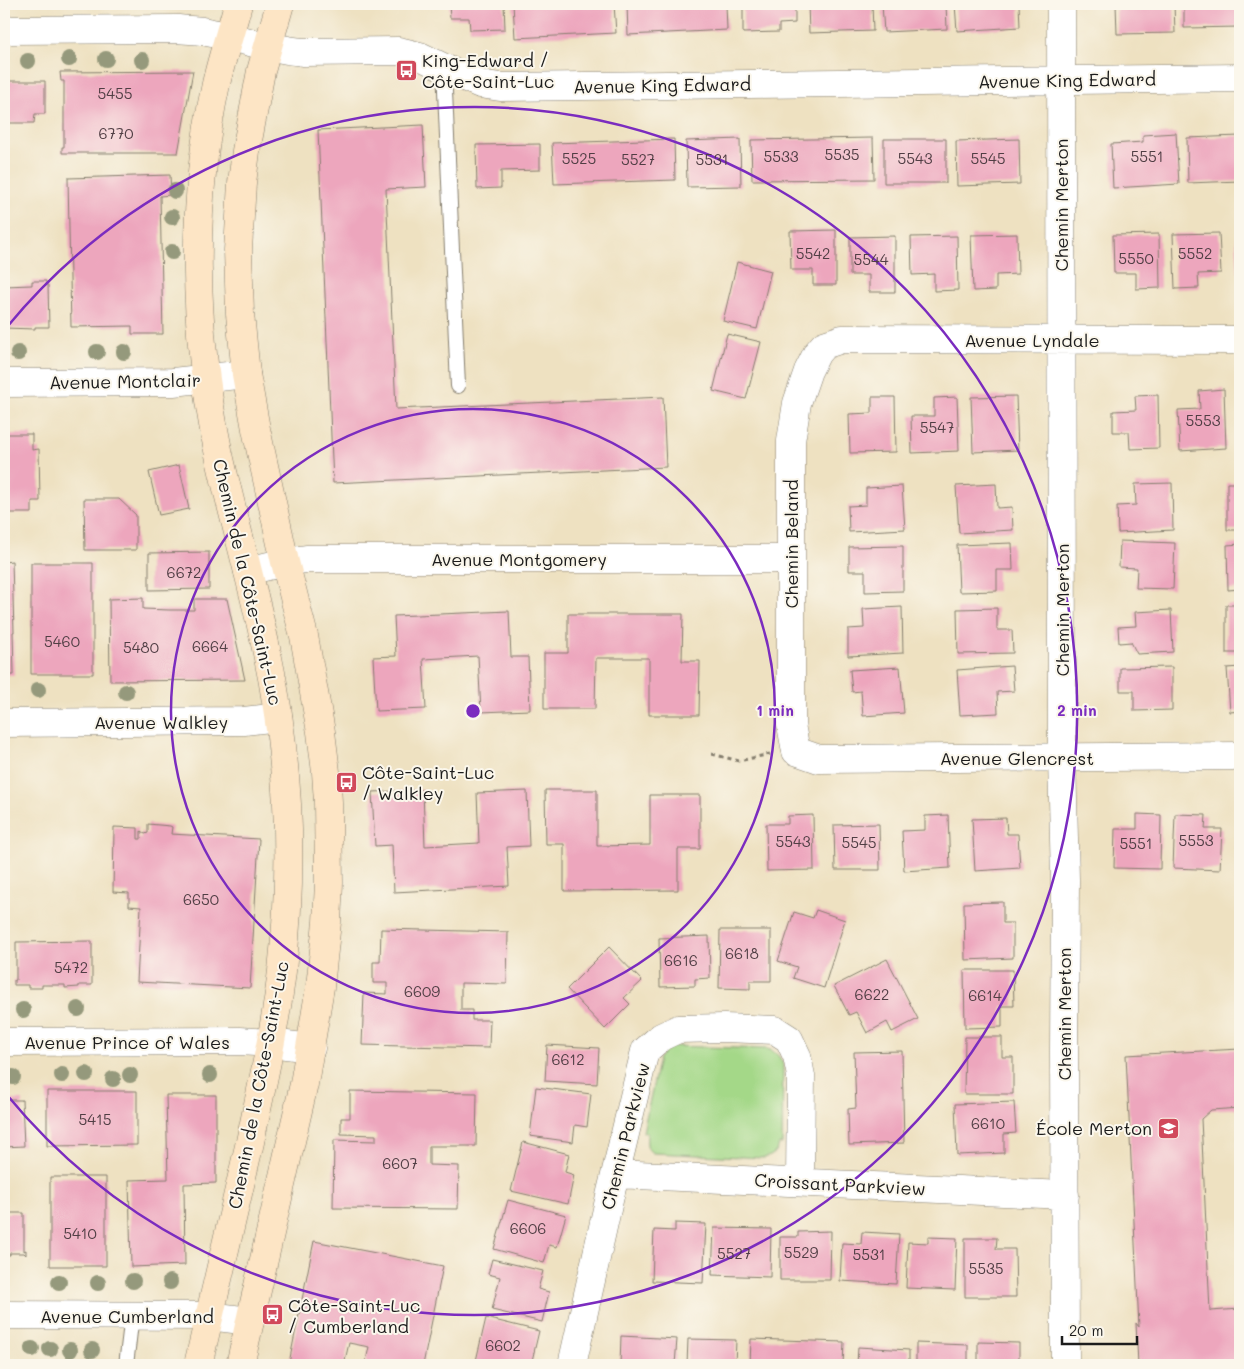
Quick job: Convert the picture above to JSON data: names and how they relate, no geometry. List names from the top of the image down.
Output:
{
  "streets": {
    "main road": ["Chemin de la Côte-Saint-Luc", "Avenue Walkley"],
    "street": [
      "Avenue King Edward",
      "Chemin Merton",
      "Avenue Lyndale",
      "Avenue Montclair",
      "Chemin Beland",
      "Avenue Montgomery",
      "Avenue Glencrest",
      "Avenue Prince of Wales",
      "Chemin Parkview",
      "Croissant Parkview",
      "Avenue Cumberland"
    ]
  },
  "crossings": [
    ["Avenue King Edward", "Chemin Merton"],
    ["Avenue King Edward", "Chemin de la Côte-Saint-Luc"],
    ["Chemin Merton", "Avenue Lyndale"],
    ["Chemin Merton", "Avenue Glencrest"],
    ["Chemin Merton", "Croissant Parkview"],
    ["Avenue Lyndale", "Chemin Beland"],
    ["Avenue Montclair", "Chemin de la Côte-Saint-Luc"],
    ["Chemin Beland", "Avenue Montgomery"],
    ["Chemin Beland", "Avenue Glencrest"],
    ["Avenue Montgomery", "Chemin de la Côte-Saint-Luc"],
    ["Chemin de la Côte-Saint-Luc", "Avenue Walkley"],
    ["Chemin de la Côte-Saint-Luc", "Avenue Prince of Wales"],
    ["Chemin de la Côte-Saint-Luc", "Avenue Cumberland"],
    ["Chemin Parkview", "Croissant Parkview"]
  ],
  "places": {
    "bus stop": ["King-Edward / Côte-Saint-Luc", "Côte-Saint-Luc / Walkley", "Côte-Saint-Luc / Cumberland"],
    "school or university": ["École Merton"]
  },
  "house_numbers": [
    "5455",
    "6770",
    "5535",
    "5533",
    "5551",
    "5525",
    "5543",
    "5545",
    "5527",
    "5531",
    "5542",
    "5552",
    "5550",
    "5544",
    "5553",
    "5547",
    "6672",
    "5460",
    "6664",
    "5480",
    "5553",
    "5543",
    "5545",
    "5551",
    "6650",
    "6618",
    "6616",
    "5472",
    "6609",
    "6622",
    "6614",
    "6612",
    "5415",
    "6610",
    "6607",
    "6606",
    "5410",
    "5529",
    "5527",
    "5531",
    "5535",
    "6602"
  ],
  "scale_bar": "20 m",
  "rings": ["1 min", "2 min"]
}
